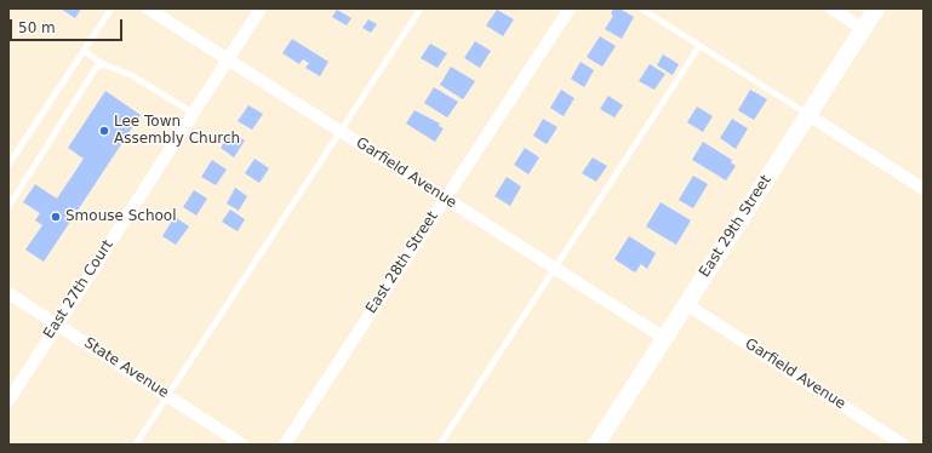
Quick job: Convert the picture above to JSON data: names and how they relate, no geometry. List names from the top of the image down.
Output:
{
  "streets": {
    "street": [
      "Garfield Avenue",
      "East 29th Street",
      "East 28th Street",
      "East 27th Court",
      "State Avenue"
    ]
  },
  "crossings": [
    ["Garfield Avenue", "East 29th Street"],
    ["Garfield Avenue", "East 28th Street"],
    ["Garfield Avenue", "East 27th Court"],
    ["East 27th Court", "State Avenue"]
  ],
  "places": ["Lee Town Assembly Church", "Smouse School"],
  "scale_bar": "50 m"
}
